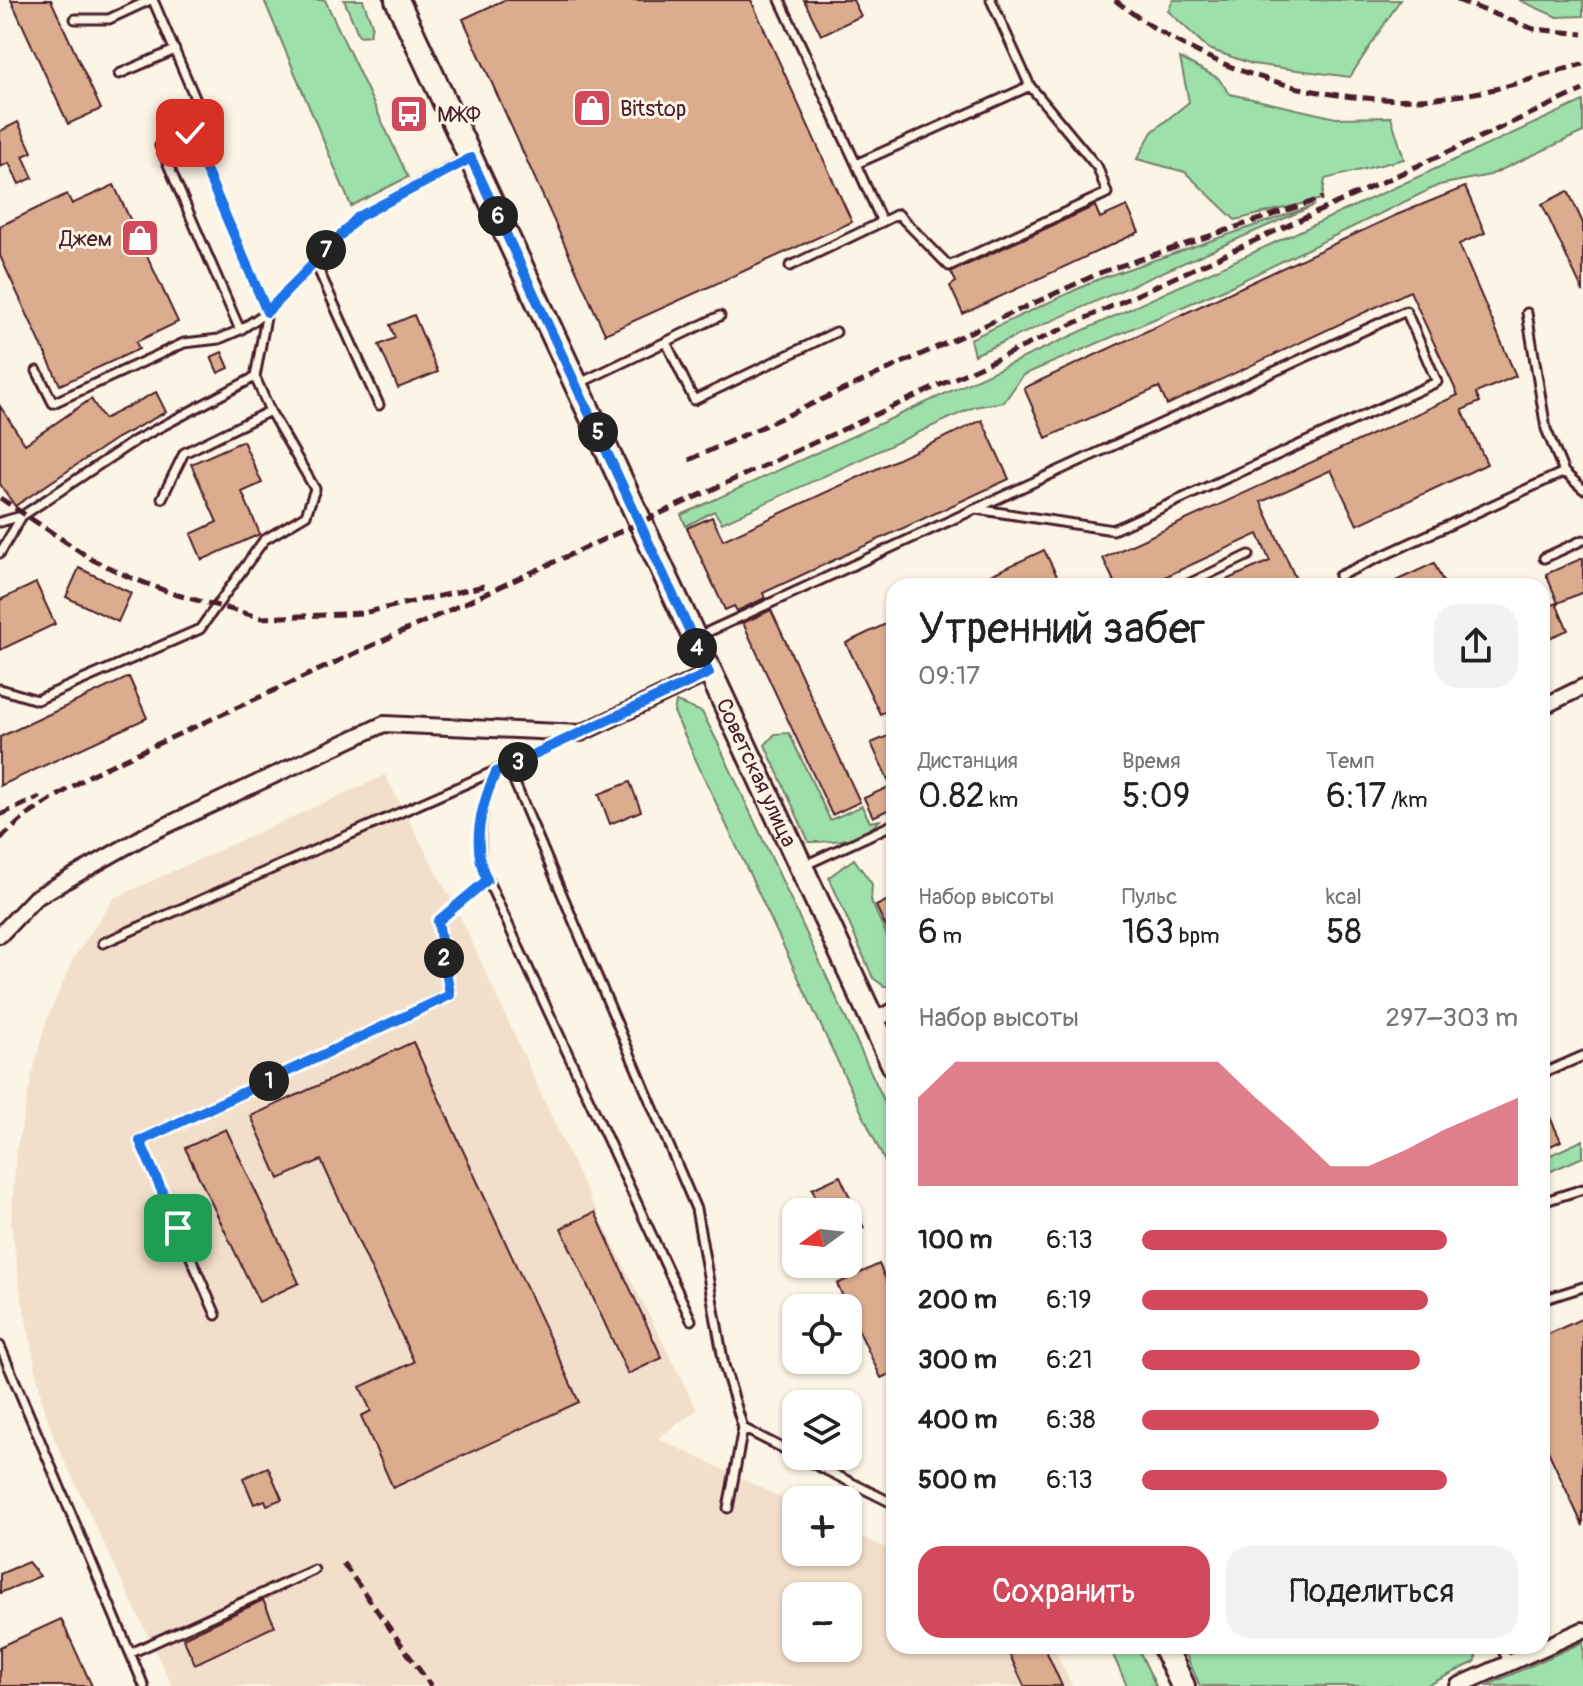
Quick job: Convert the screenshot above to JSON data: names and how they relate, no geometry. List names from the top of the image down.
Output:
{
  "streets": {
    "main road": ["Советская улица"]
  },
  "places": {
    "shop": ["Bitstop", "Джем"],
    "bus stop": ["МЖФ"]
  },
  "north": "left",
  "page": {
    "pins": [
      "6",
      "7",
      "5",
      "4",
      "3",
      "2",
      "1"
    ],
    "heading": ["Утренний забег", "09:17"],
    "stats": [
      ["Дистанция", "0.82 km"],
      ["Время", "5:09"],
      ["Темп", "6:17 /km"],
      ["Набор высоты", "6 m"],
      ["Пульс", "163 bpm"],
      ["kcal", "58"]
    ],
    "chart": ["Набор высоты", "297–303 m"],
    "map_buttons": ["+", "−"],
    "list": [
      {
        "name": "100 m",
        "note": "6:13"
      },
      {
        "name": "200 m",
        "note": "6:19"
      },
      {
        "name": "300 m",
        "note": "6:21"
      },
      {
        "name": "400 m",
        "note": "6:38"
      },
      {
        "name": "500 m",
        "note": "6:13"
      }
    ],
    "buttons": ["Сохранить", "Поделиться"]
  }
}
